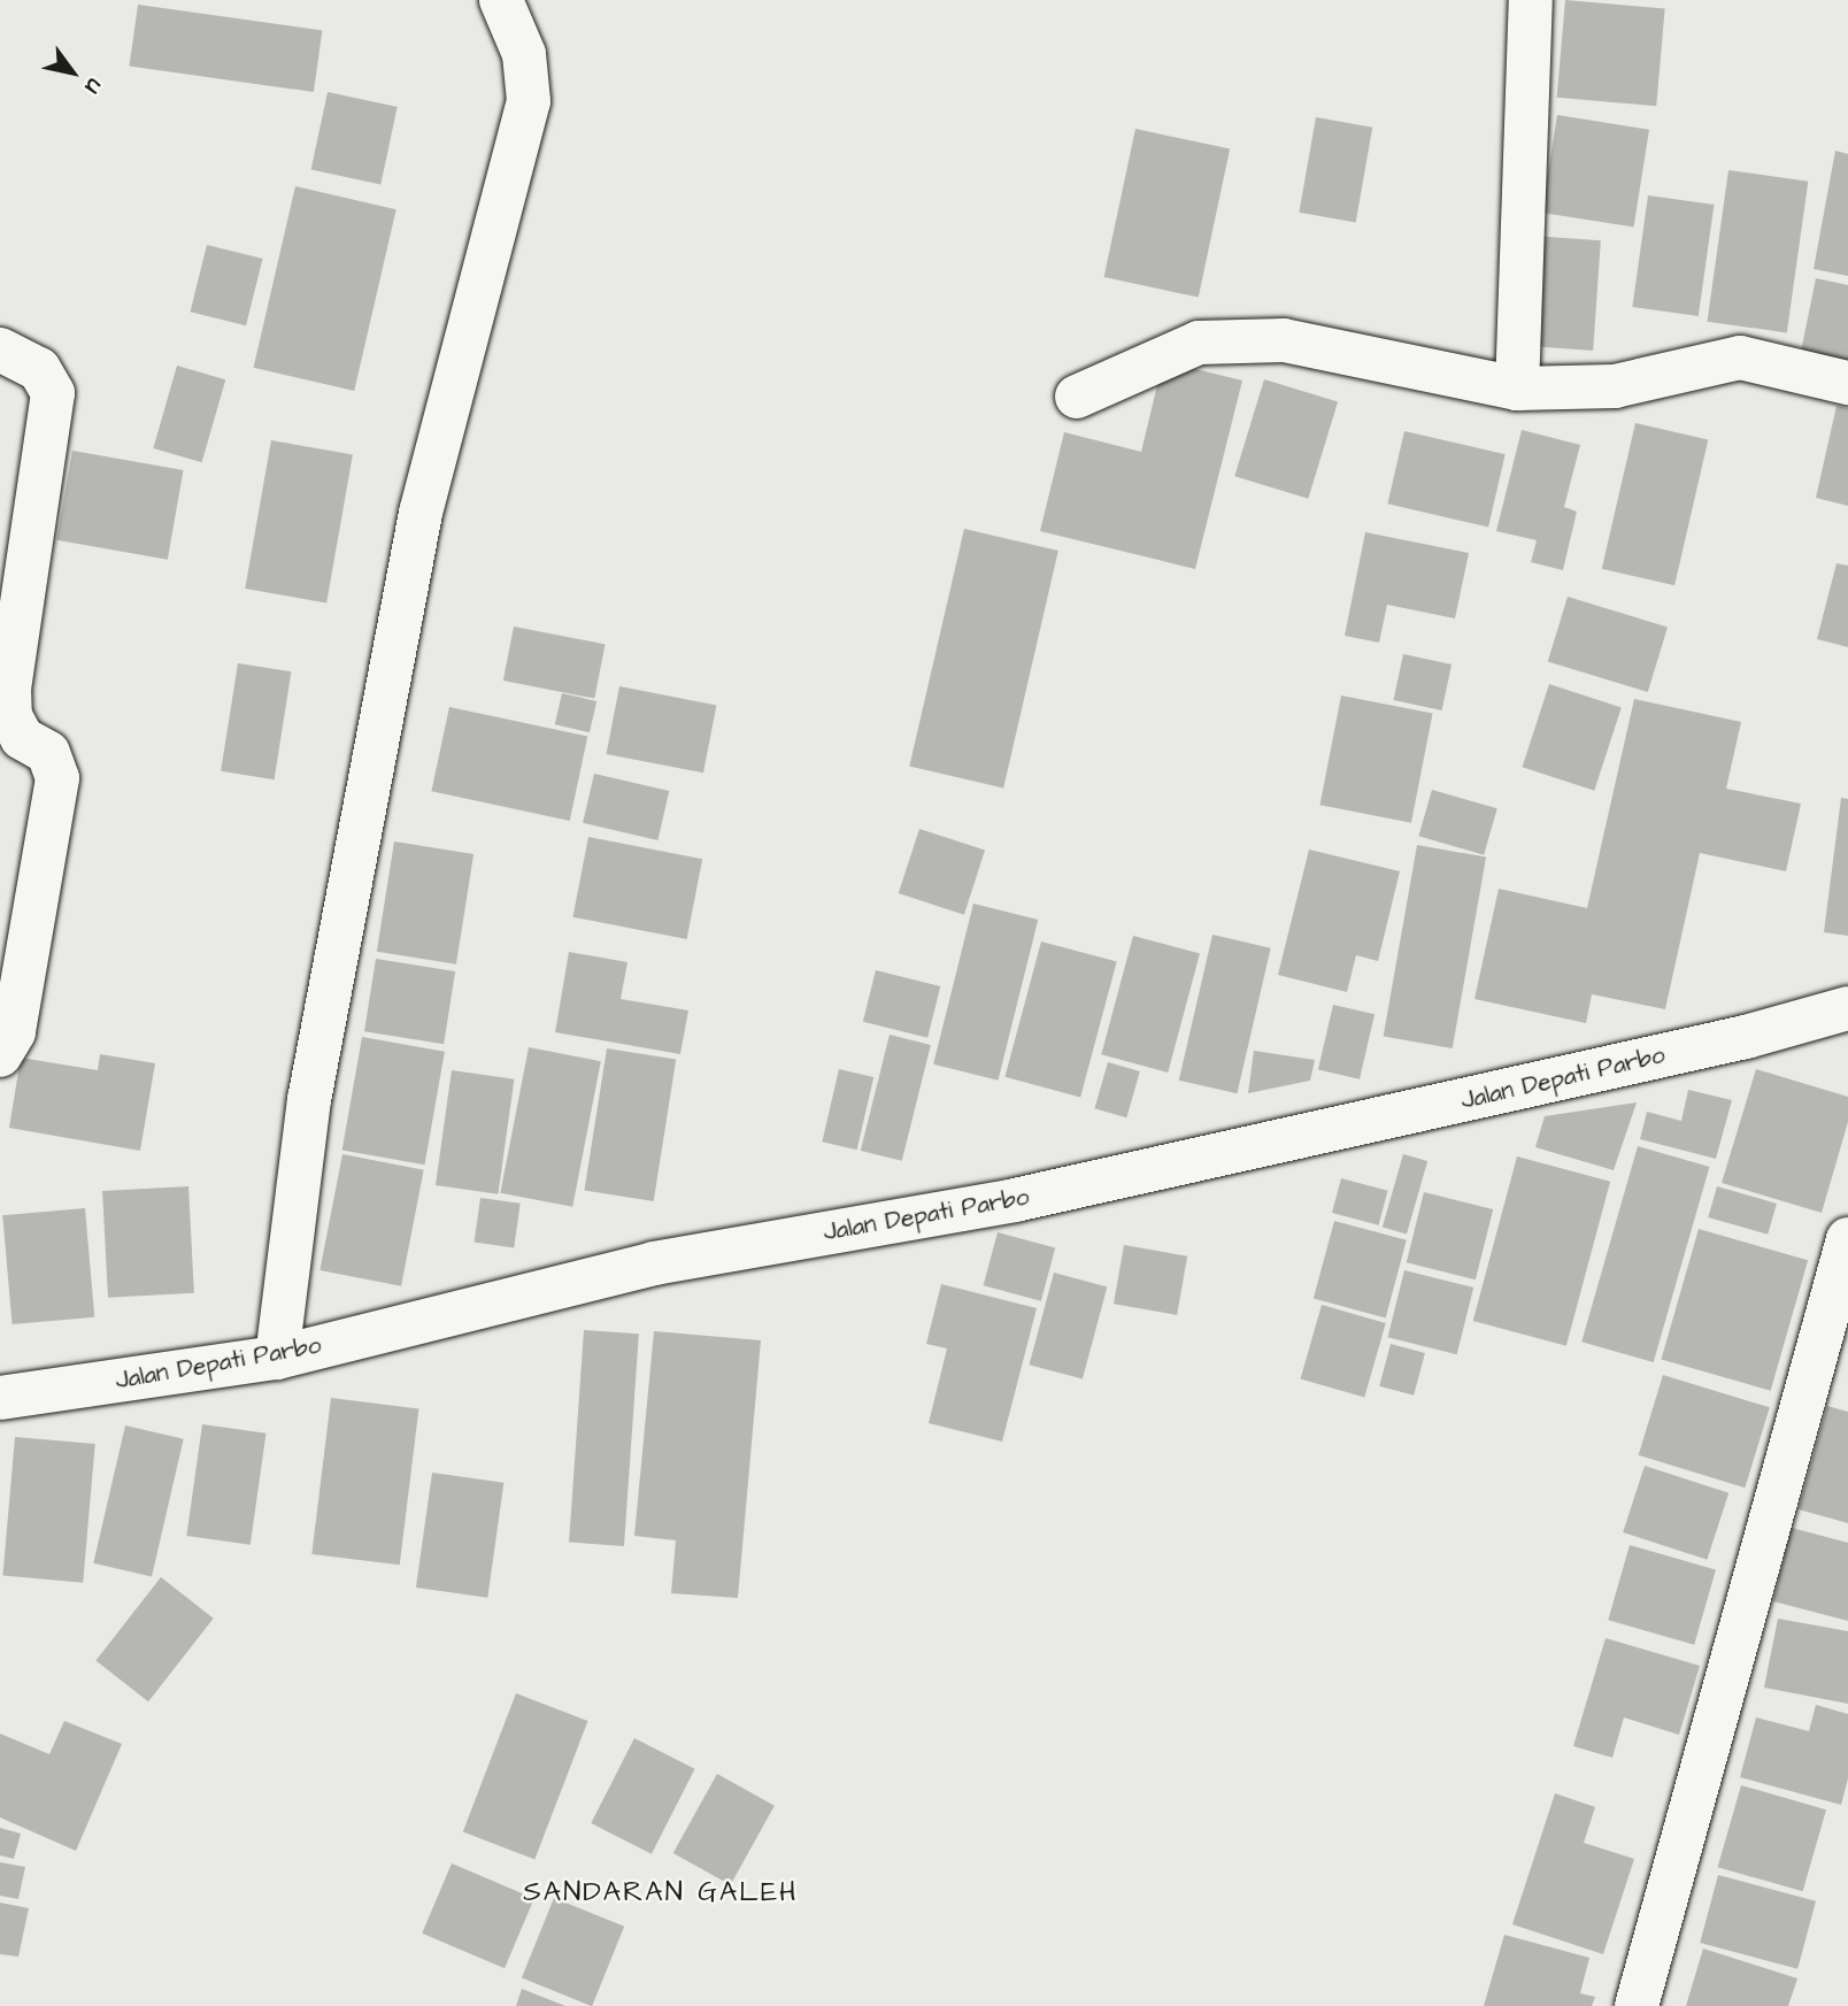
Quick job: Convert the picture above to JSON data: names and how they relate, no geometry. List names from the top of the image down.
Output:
{
  "streets": {
    "street": ["Jalan Depati Parbo"]
  },
  "districts": ["SANDARAN GALEH"],
  "north": "bottom right"
}
